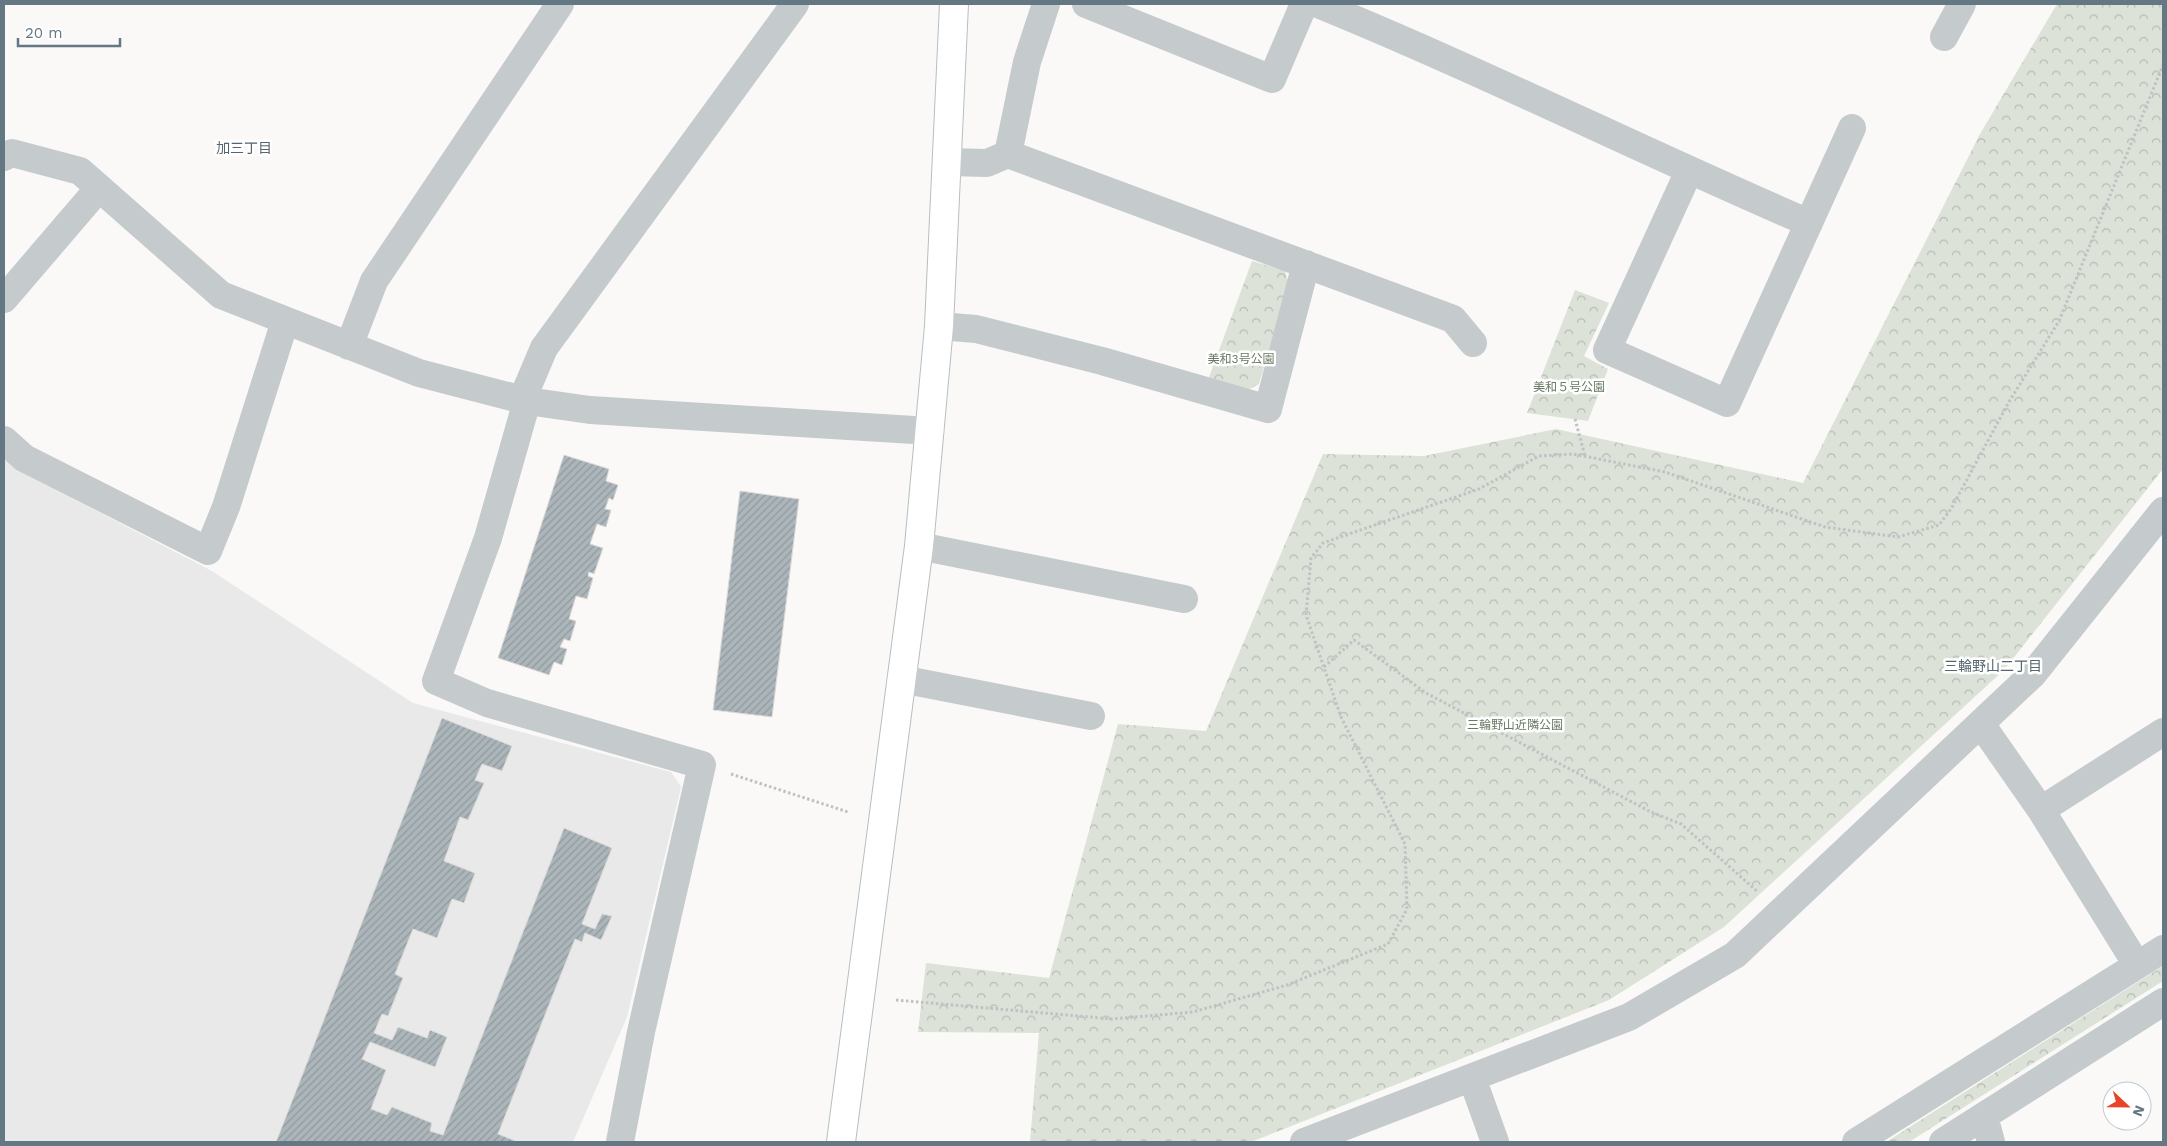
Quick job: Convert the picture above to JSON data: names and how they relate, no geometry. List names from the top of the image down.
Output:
{
  "districts": ["加三丁目", "三輪野山二丁目"],
  "parks": ["美和3号公園", "美和５号公園", "三輪野山近隣公園"],
  "scale_bar": "20 m",
  "north": "right"
}
